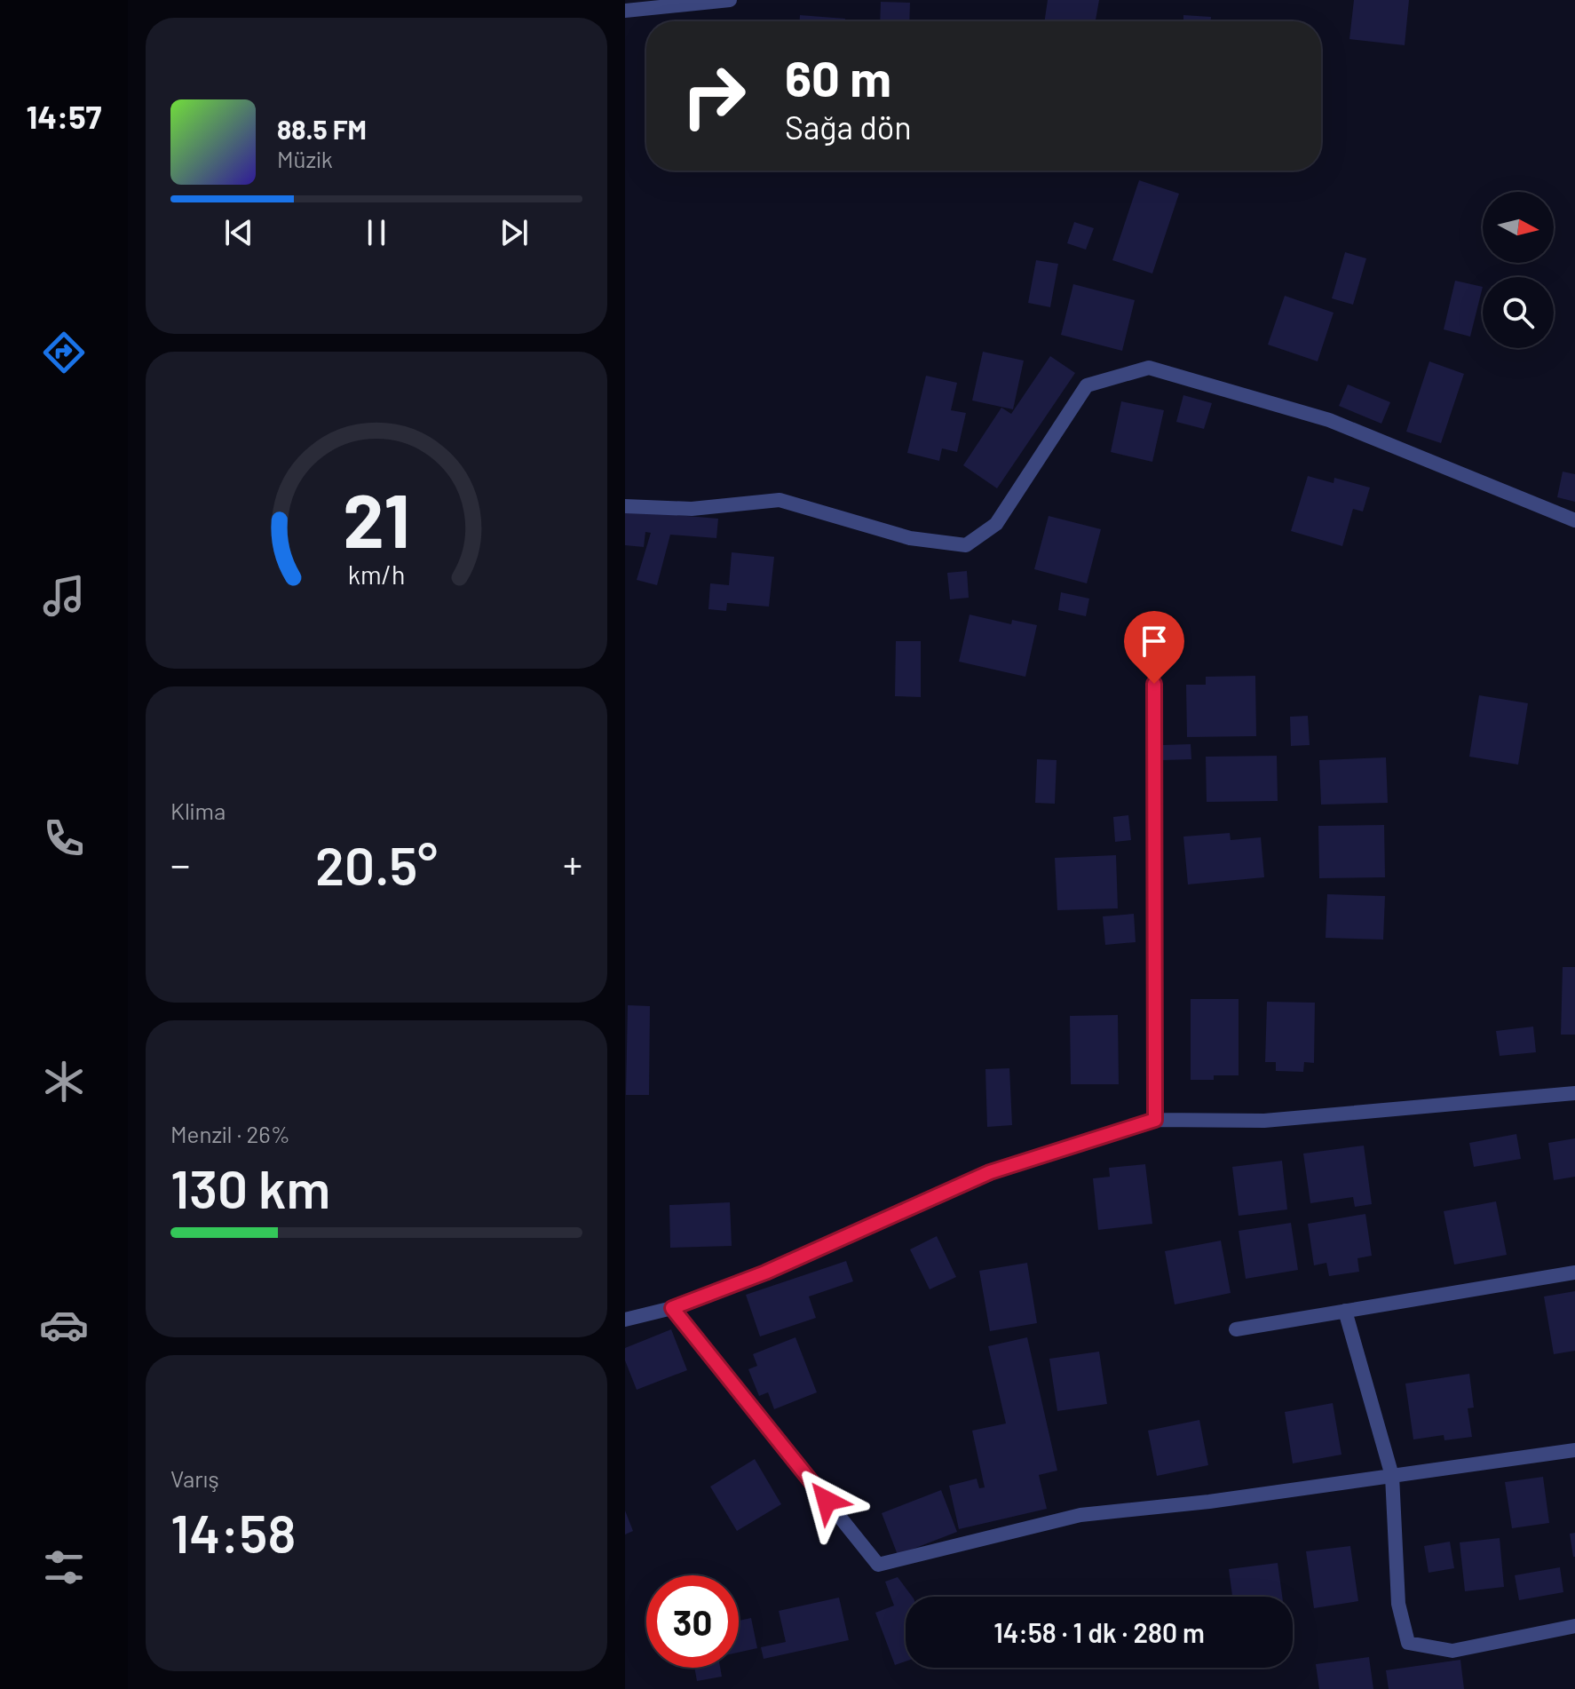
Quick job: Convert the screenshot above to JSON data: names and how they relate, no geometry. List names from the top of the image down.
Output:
{
  "north": "right",
  "page": {
    "tabs": "14:57",
    "turn": ["60 m", "Sağa dön"],
    "song": ["88.5 FM", "Müzik"],
    "tile": [
      "Klima",
      ["Menzil · 26%", "130 km"],
      ["Varış", "14:58"]
    ],
    "heat": ["−", "20.5°", "+"],
    "limit": "30",
    "trip": "14:58 · 1 dk · 280 m",
    "gauge": ["21", "km/h"]
  }
}
